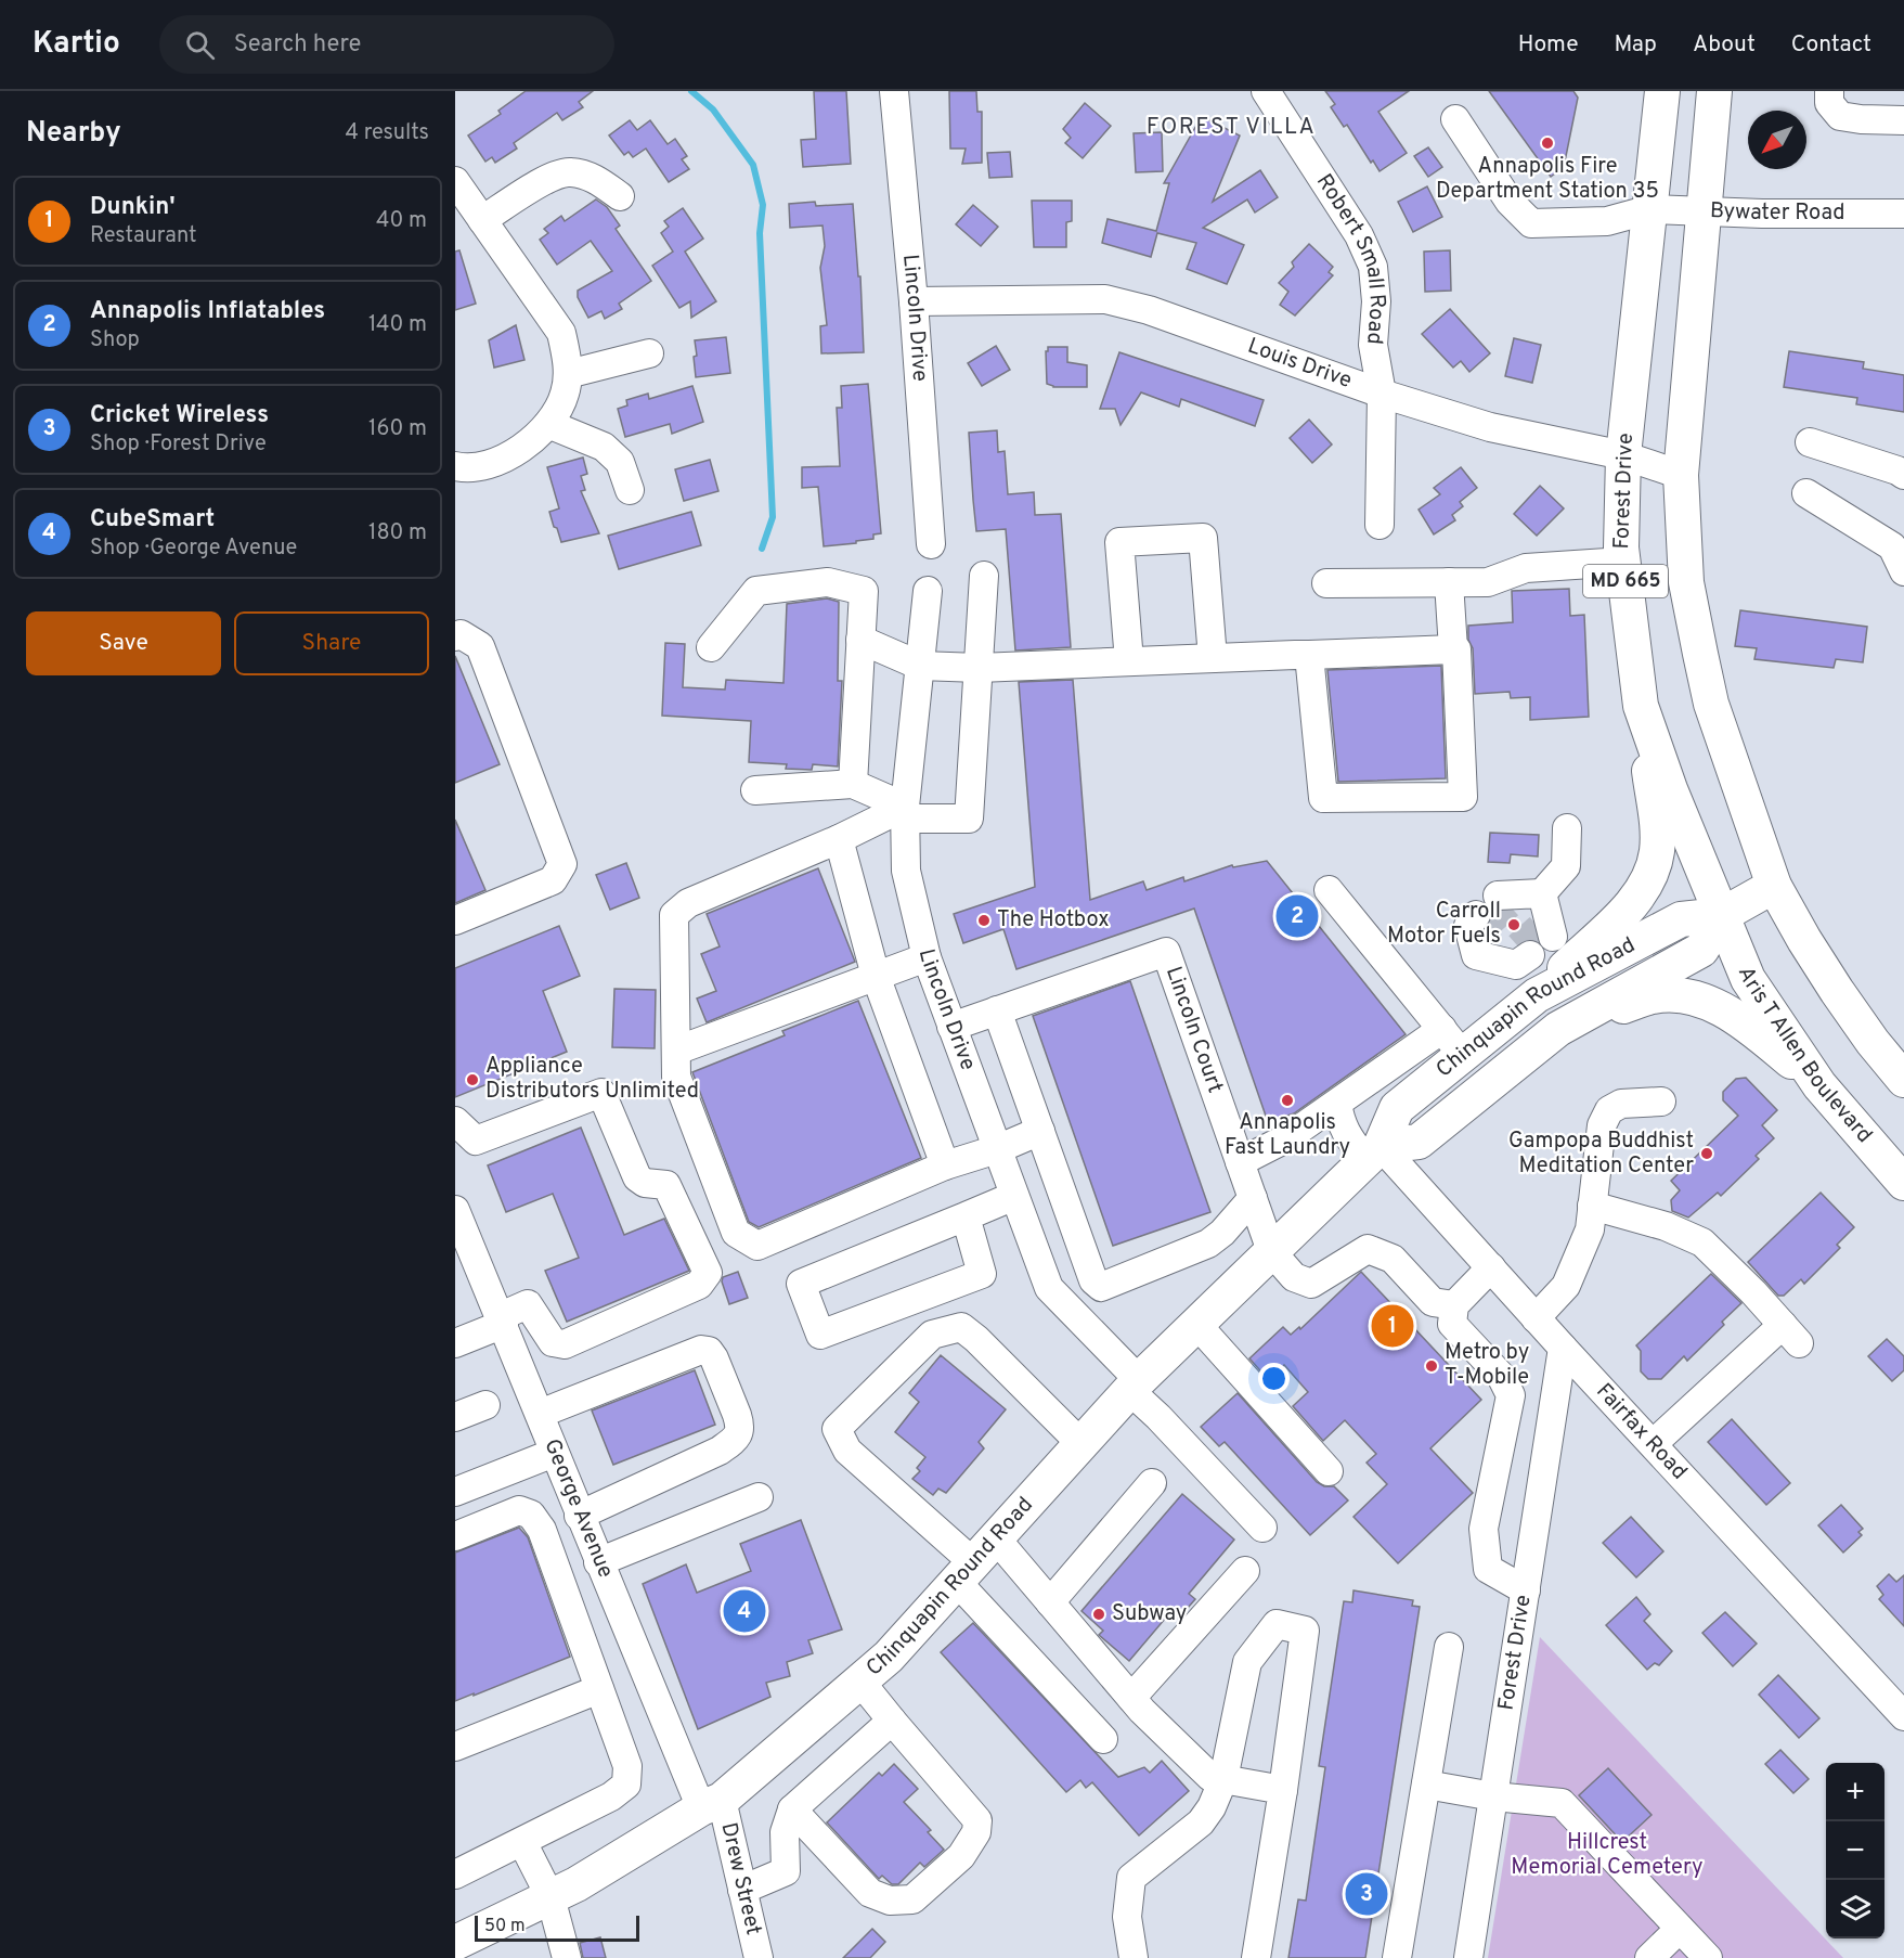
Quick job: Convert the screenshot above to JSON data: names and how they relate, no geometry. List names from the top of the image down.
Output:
{
  "streets": {
    "main road": [
      "Forest Drive",
      "MD 665",
      "Chinquapin Round Road",
      "Aris T Allen Boulevard"
    ],
    "street": [
      "Bywater Road",
      "Robert Small Road",
      "Lincoln Drive",
      "Louis Drive",
      "Lincoln Court",
      "Fairfax Road",
      "George Avenue",
      "Drew Street"
    ]
  },
  "crossings": [
    ["Bywater Road", "Forest Drive"],
    ["Bywater Road", "MD 665"],
    ["Robert Small Road", "Louis Drive"],
    ["Lincoln Drive", "Louis Drive"],
    ["Lincoln Drive", "Chinquapin Round Road"],
    ["Lincoln Drive", "Lincoln Court"],
    ["Louis Drive", "Forest Drive"],
    ["Louis Drive", "MD 665"],
    ["Forest Drive", "Chinquapin Round Road"],
    ["Forest Drive", "Aris T Allen Boulevard"],
    ["Forest Drive", "Fairfax Road"],
    ["MD 665", "Chinquapin Round Road"],
    ["Chinquapin Round Road", "Lincoln Court"],
    ["Chinquapin Round Road", "Aris T Allen Boulevard"],
    ["Chinquapin Round Road", "Fairfax Road"],
    ["Chinquapin Round Road", "George Avenue"],
    ["Chinquapin Round Road", "Drew Street"],
    ["George Avenue", "Drew Street"]
  ],
  "districts": ["FOREST VILLA"],
  "parks": ["Hillcrest Memorial Cemetery"],
  "places": [
    "Annapolis Fire Department Station 35",
    "The Hotbox",
    "Carroll Motor Fuels",
    "Appliance Distributors Unlimited",
    "Annapolis Fast Laundry",
    "Gampopa Buddhist Meditation Center",
    "Metro by T-Mobile",
    "Subway"
  ],
  "scale_bar": "50 m",
  "north": "bottom left",
  "page": {
    "header": "Kartio",
    "search": "Search here",
    "nav": [
      "Home",
      "Map",
      "About",
      "Contact"
    ],
    "heading": ["Nearby", "4 results"],
    "list": [
      {
        "mark": "1",
        "name": "Dunkin'",
        "note": "Restaurant",
        "value": "40 m"
      },
      {
        "mark": "2",
        "name": "Annapolis Inflatables",
        "note": "Shop",
        "value": "140 m"
      },
      {
        "mark": "3",
        "name": "Cricket Wireless",
        "note": "Shop · Forest Drive",
        "value": "160 m"
      },
      {
        "mark": "4",
        "name": "CubeSmart",
        "note": "Shop · George Avenue",
        "value": "180 m"
      }
    ],
    "buttons": ["Save", "Share"],
    "pins": [
      "2",
      "1",
      "4",
      "3"
    ],
    "map_buttons": ["+", "−"],
    "scale": "50 m"
  }
}
